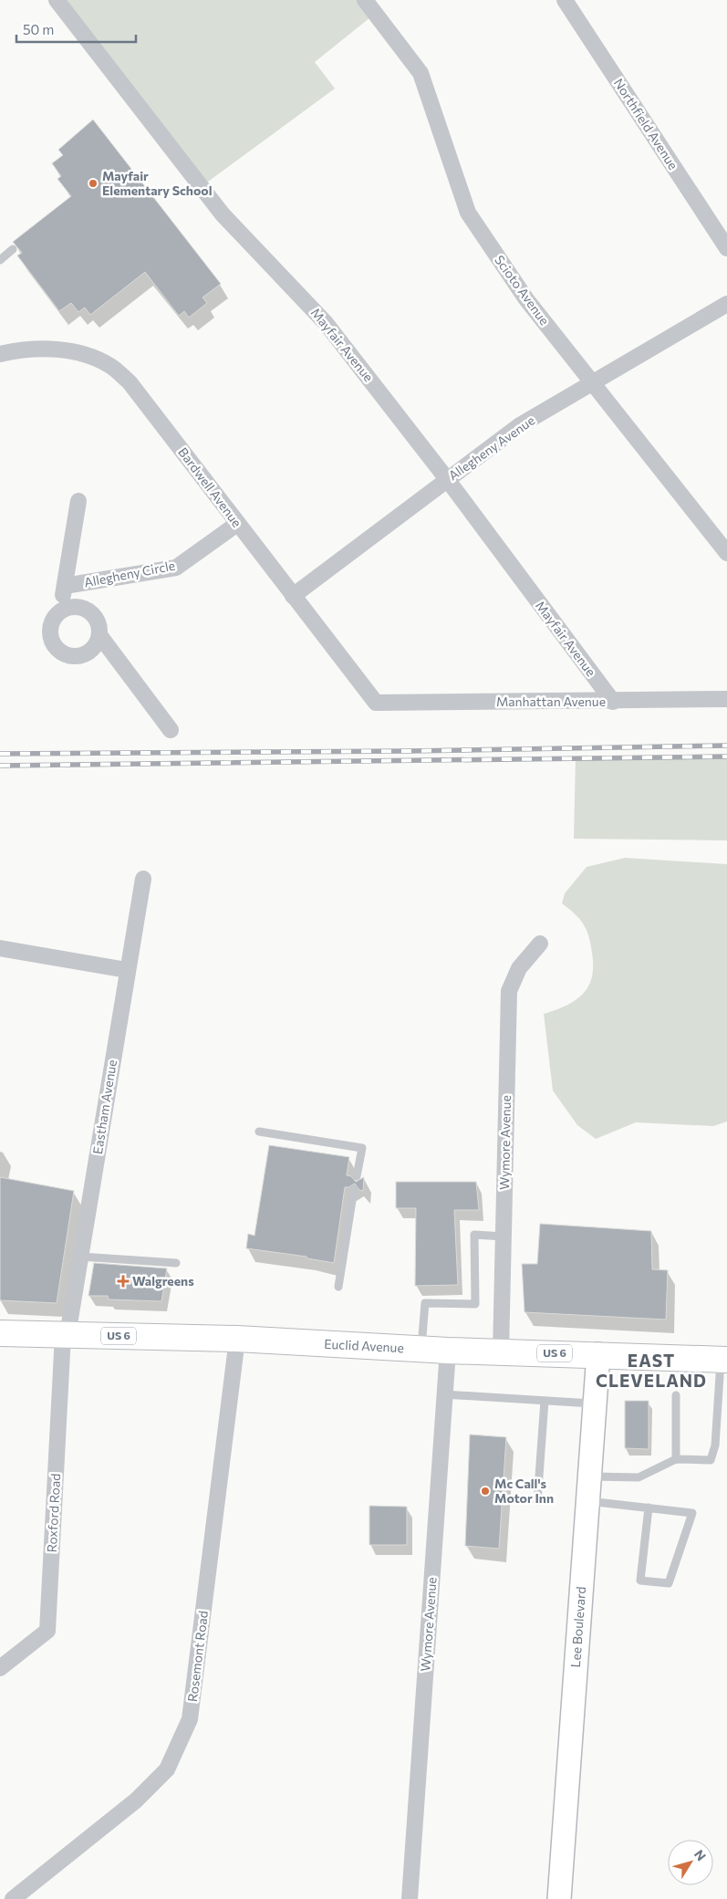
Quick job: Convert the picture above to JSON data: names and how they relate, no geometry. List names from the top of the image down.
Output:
{
  "streets": {
    "main road": ["US 6", "Euclid Avenue"],
    "street": [
      "Northfield Avenue",
      "Scioto Avenue",
      "Mayfair Avenue",
      "Allegheny Avenue",
      "Bardwell Avenue",
      "Allegheny Circle",
      "Manhattan Avenue",
      "Eastham Avenue",
      "Wymore Avenue",
      "Roxford Road",
      "Lee Boulevard",
      "Rosemont Road"
    ]
  },
  "crossings": [
    ["Scioto Avenue", "Allegheny Avenue"],
    ["Mayfair Avenue", "Allegheny Avenue"],
    ["Mayfair Avenue", "Manhattan Avenue"],
    ["Allegheny Avenue", "Bardwell Avenue"],
    ["Bardwell Avenue", "Allegheny Circle"],
    ["Bardwell Avenue", "Manhattan Avenue"],
    ["Eastham Avenue", "Euclid Avenue"],
    ["Eastham Avenue", "Roxford Road"],
    ["Wymore Avenue", "Euclid Avenue"],
    ["Euclid Avenue", "Roxford Road"],
    ["Euclid Avenue", "Lee Boulevard"],
    ["Euclid Avenue", "Rosemont Road"]
  ],
  "districts": ["EAST CLEVELAND"],
  "places": {
    "other": ["Mayfair Elementary School", "Mc Call's Motor Inn"],
    "health": ["Walgreens"]
  },
  "scale_bar": "50 m",
  "north": "top right"
}
